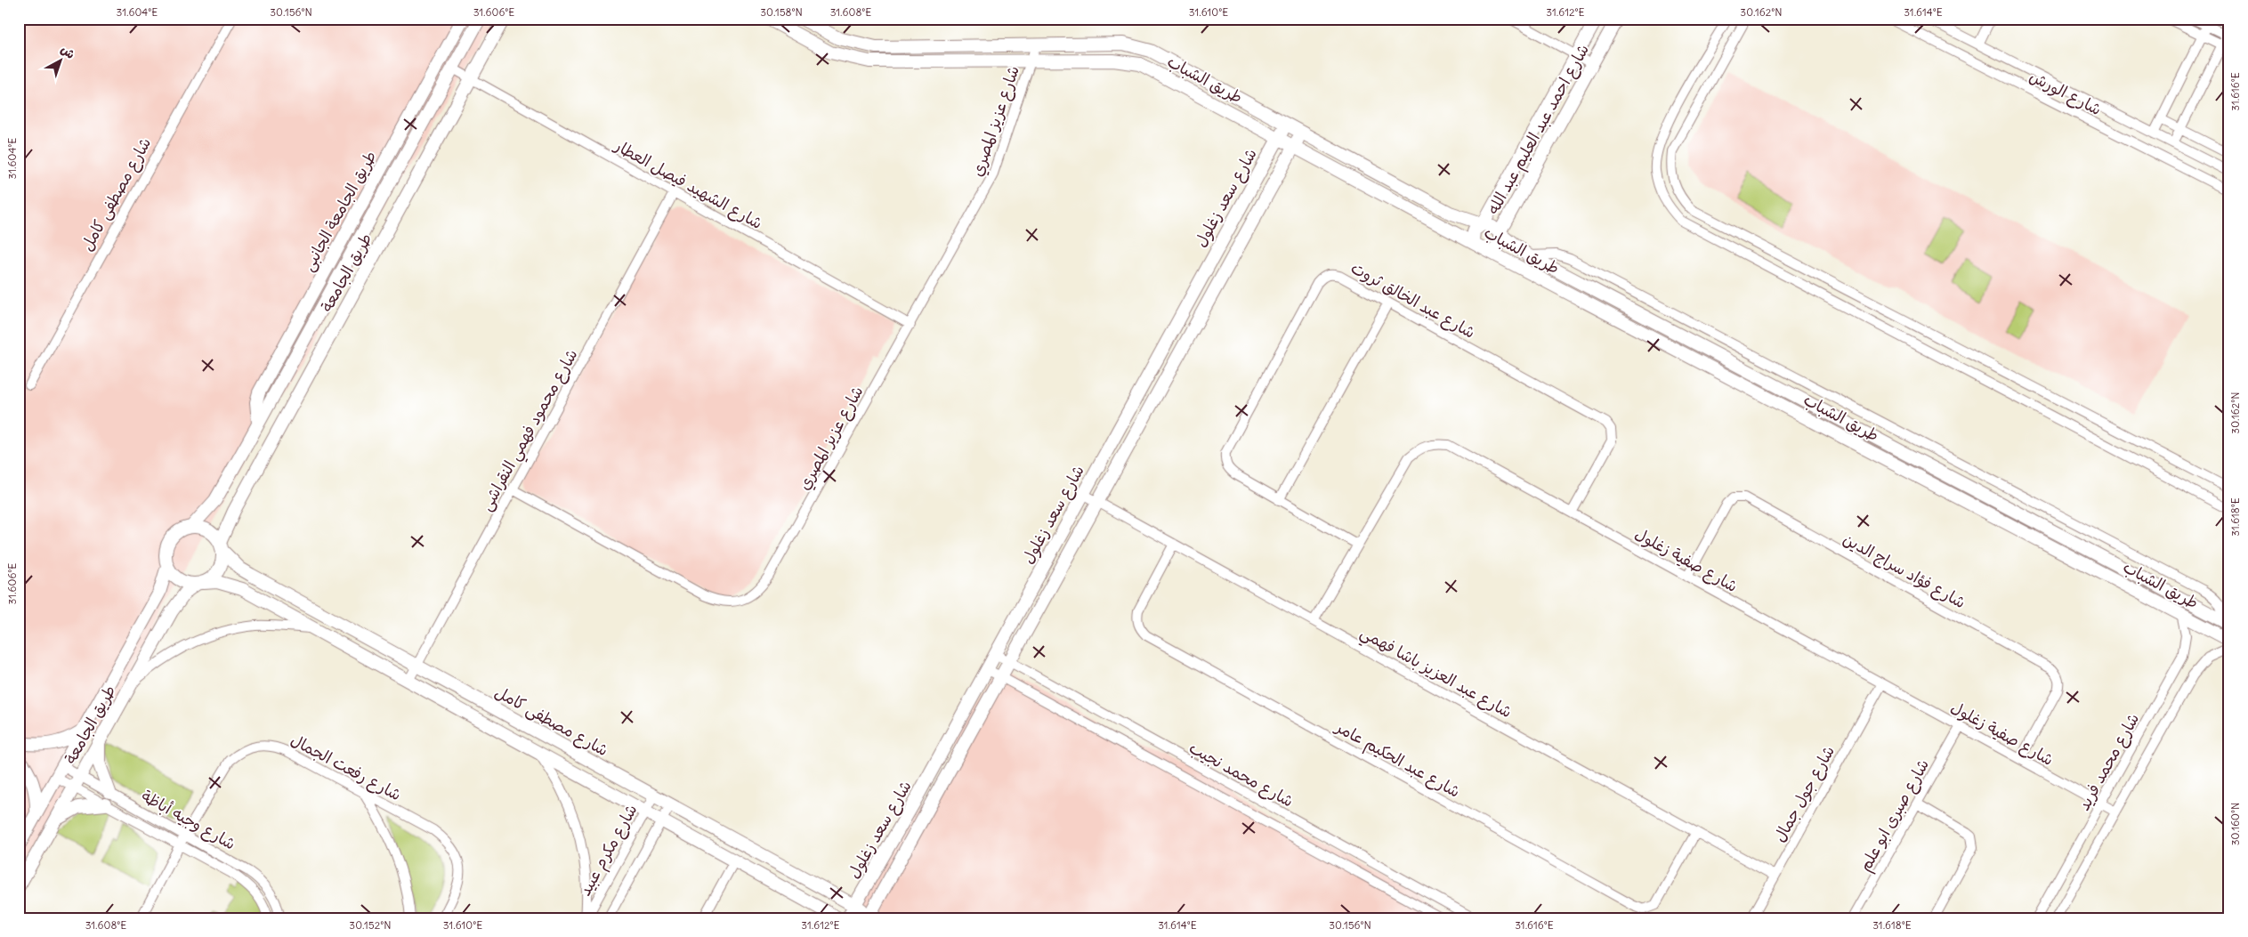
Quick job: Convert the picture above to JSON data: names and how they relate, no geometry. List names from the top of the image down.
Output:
{
  "streets": {
    "street": [
      "طريق الشباب",
      "شارع الورش",
      "شارع عزيز المصري",
      "شارع احمد عبد العليم عبد الله",
      "شارع الشهيد فيصل العطار",
      "شارع مصطفى كامل",
      "شارع سعد زغلول",
      "طريق الجامعة الجانبى",
      "طريق الجامعة",
      "شارع عبد الخالق ثروت",
      "شارع محمود فهمي النقراشى",
      "شارع صفية زغلول",
      "شارع فؤاد سراج الدين",
      "شارع عبد العزيز باشا فهمي",
      "شارع عبد الحكيم عامر",
      "شارع محمد فريد",
      "شارع رفعت الجمال",
      "شارع محمد نجيب",
      "شارع جول جمال",
      "شارع صبرى ابو علم",
      "شارع وجيه أباظة",
      "شارع مكرم عبيد"
    ]
  },
  "crossings": [
    ["طريق الشباب", "شارع عزيز المصري"],
    ["طريق الشباب", "شارع احمد عبد العليم عبد الله"],
    ["طريق الشباب", "شارع سعد زغلول"],
    ["طريق الشباب", "شارع محمد فريد"],
    ["شارع عزيز المصري", "شارع الشهيد فيصل العطار"],
    ["شارع عزيز المصري", "شارع محمود فهمي النقراشى"],
    ["شارع الشهيد فيصل العطار", "طريق الجامعة"],
    ["شارع الشهيد فيصل العطار", "شارع محمود فهمي النقراشى"],
    ["شارع مصطفى كامل", "شارع سعد زغلول"],
    ["شارع مصطفى كامل", "طريق الجامعة"],
    ["شارع مصطفى كامل", "شارع محمود فهمي النقراشى"],
    ["شارع مصطفى كامل", "شارع مكرم عبيد"],
    ["شارع سعد زغلول", "شارع عبد العزيز باشا فهمي"],
    ["شارع سعد زغلول", "شارع محمد نجيب"],
    ["طريق الجامعة الجانبى", "طريق الجامعة"],
    ["طريق الجامعة", "شارع وجيه أباظة"],
    ["شارع عبد الخالق ثروت", "شارع صفية زغلول"],
    ["شارع صفية زغلول", "شارع فؤاد سراج الدين"],
    ["شارع صفية زغلول", "شارع عبد العزيز باشا فهمي"],
    ["شارع صفية زغلول", "شارع محمد فريد"],
    ["شارع صفية زغلول", "شارع جول جمال"],
    ["شارع صفية زغلول", "شارع صبرى ابو علم"],
    ["شارع عبد العزيز باشا فهمي", "شارع عبد الحكيم عامر"],
    ["شارع عبد العزيز باشا فهمي", "شارع جول جمال"],
    ["شارع رفعت الجمال", "شارع وجيه أباظة"]
  ],
  "north": "top right",
  "coordinates": [
    "31.604°E",
    "30.156°N",
    "31.606°E",
    "30.158°N",
    "31.608°E",
    "31.610°E",
    "31.612°E",
    "30.162°N",
    "31.614°E",
    "31.616°E",
    "31.618°E",
    "30.160°N",
    "30.152°N"
  ]
}
